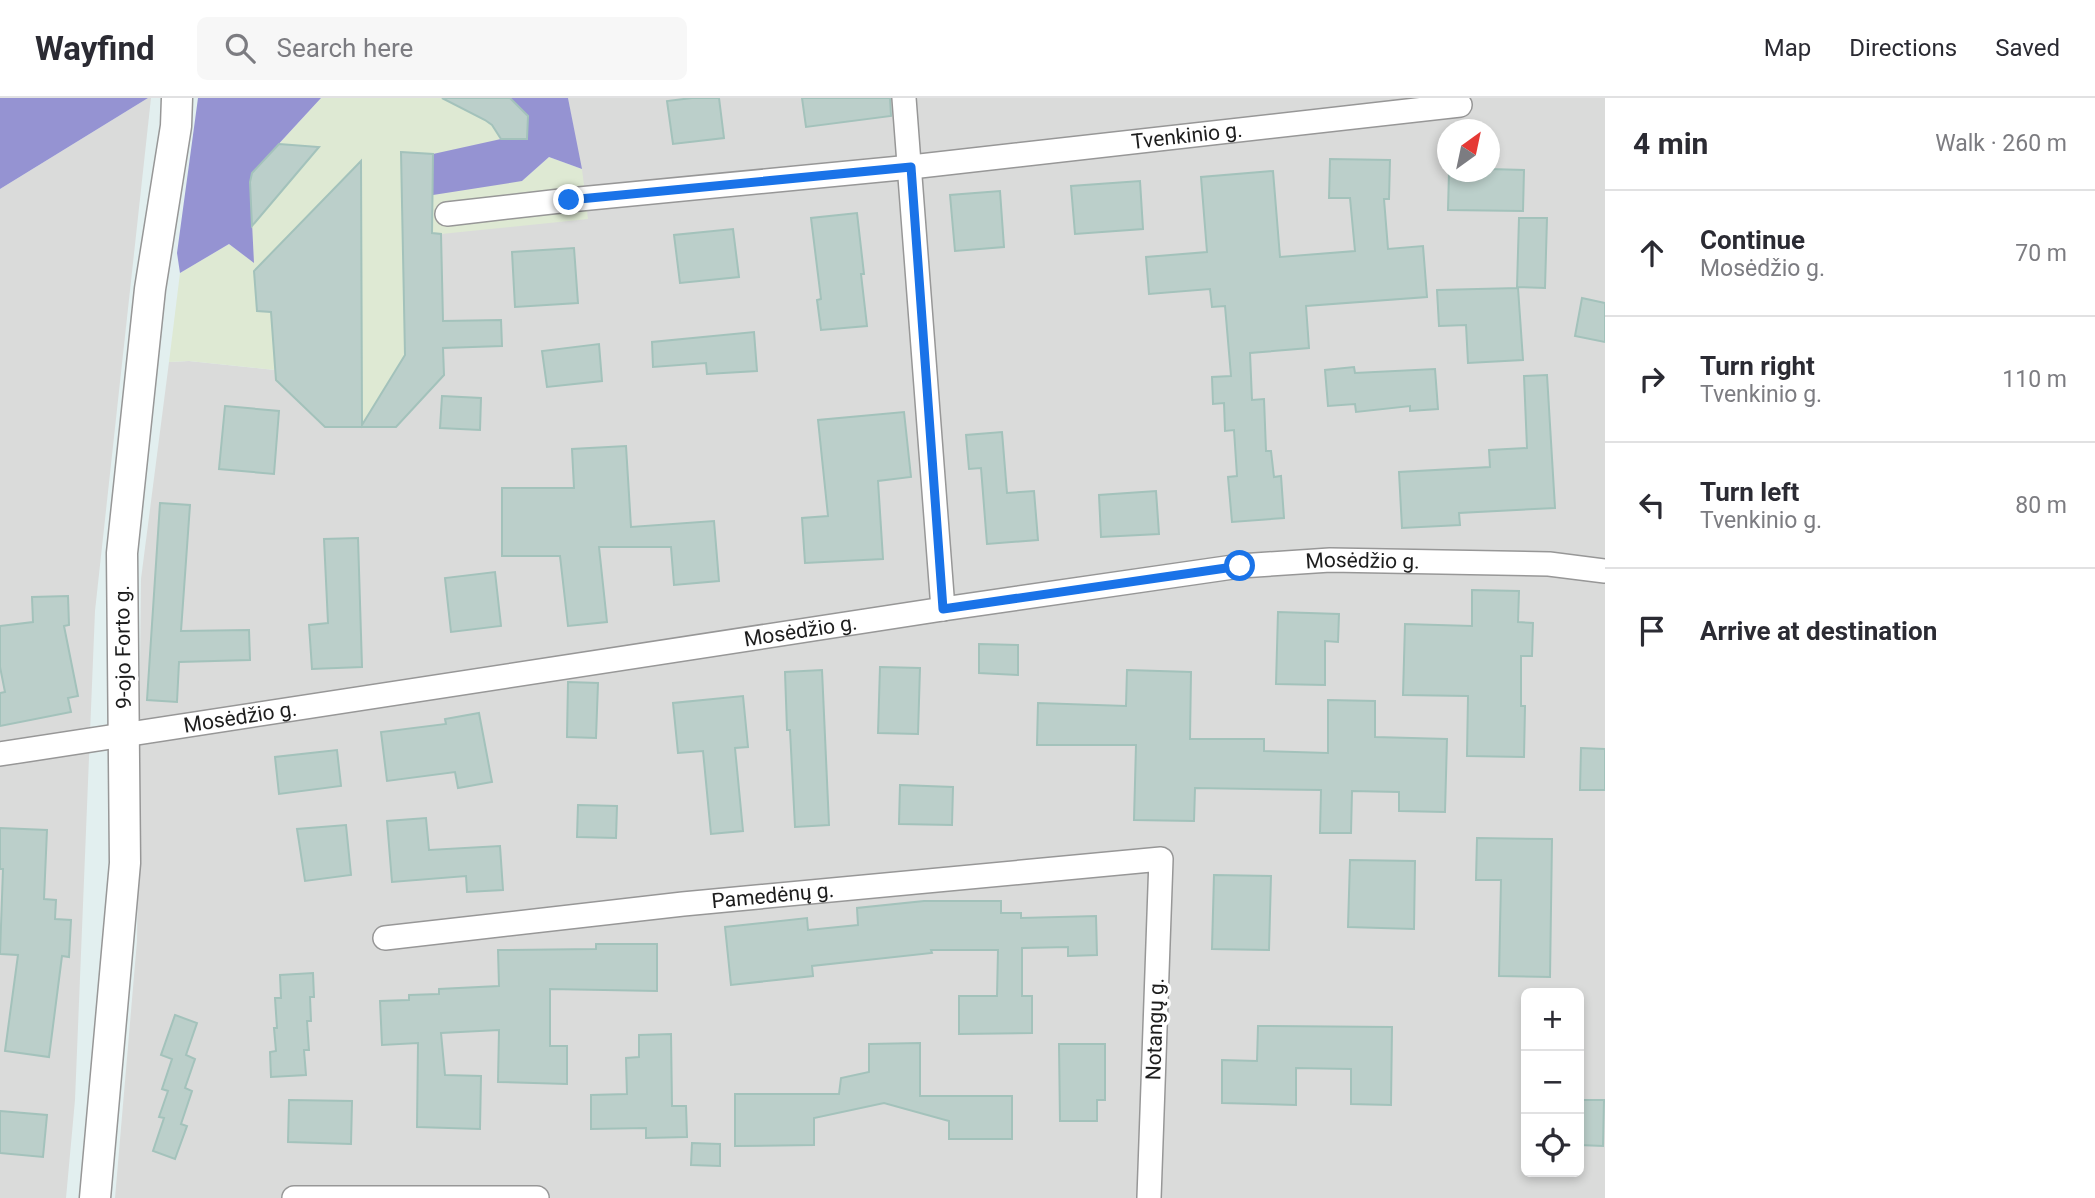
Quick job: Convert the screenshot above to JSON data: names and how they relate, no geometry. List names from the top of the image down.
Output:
{
  "streets": {
    "street": [
      "Tvenkinio g.",
      "Mosėdžio g.",
      "9-ojo Forto g.",
      "Pamedėnų g.",
      "Notangų g."
    ]
  },
  "crossings": [
    ["Mosėdžio g.", "9-ojo Forto g."],
    ["Pamedėnų g.", "Notangų g."]
  ],
  "north": "top right",
  "page": {
    "header": "Wayfind",
    "search": "Search here",
    "nav": ["Map", "Directions", "Saved"],
    "heading": ["4 min", "Walk · 260 m"],
    "list": [
      ["Continue", "Mosėdžio g.", "70 m"],
      ["Turn right", "Tvenkinio g.", "110 m"],
      ["Turn left", "Tvenkinio g.", "80 m"],
      "Arrive at destination"
    ],
    "map_buttons": ["+", "−"]
  }
}
